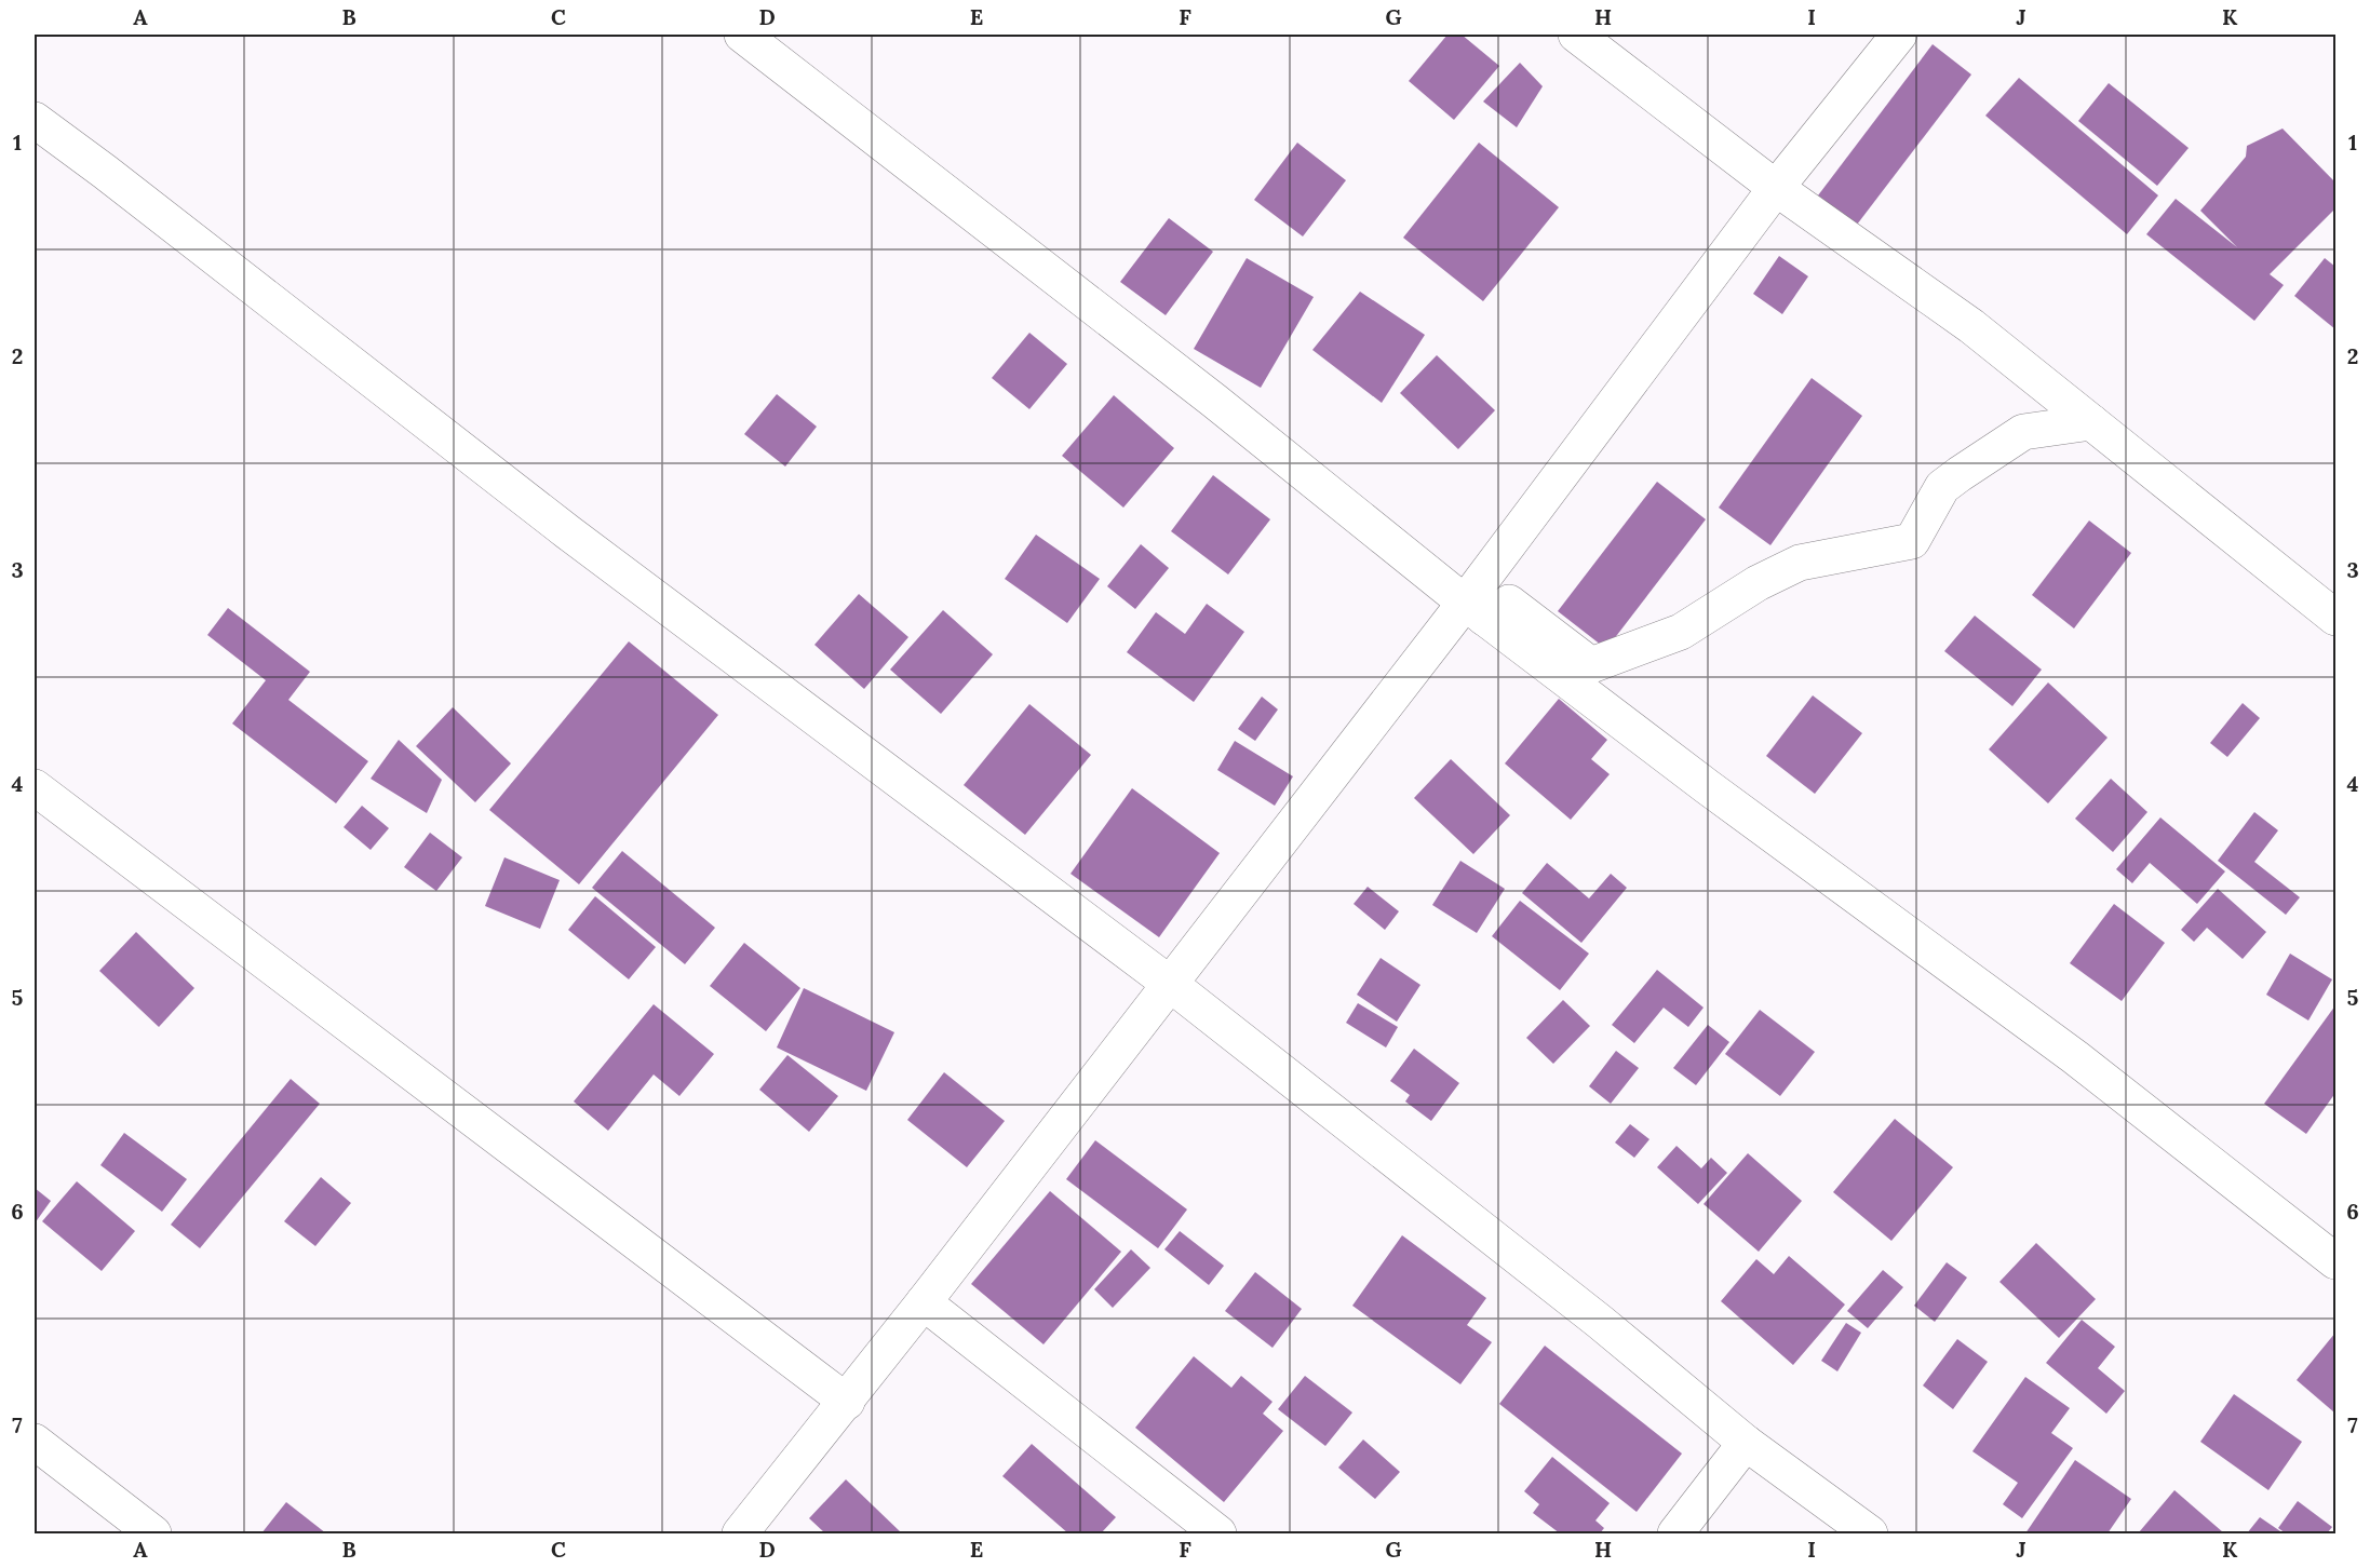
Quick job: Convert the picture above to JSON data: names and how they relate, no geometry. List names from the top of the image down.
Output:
{
  "grid": {
    "columns": [
      "A",
      "B",
      "C",
      "D",
      "E",
      "F",
      "G",
      "H",
      "I",
      "J",
      "K"
    ],
    "rows": [
      "1",
      "2",
      "3",
      "4",
      "5",
      "6",
      "7"
    ]
  }
}
